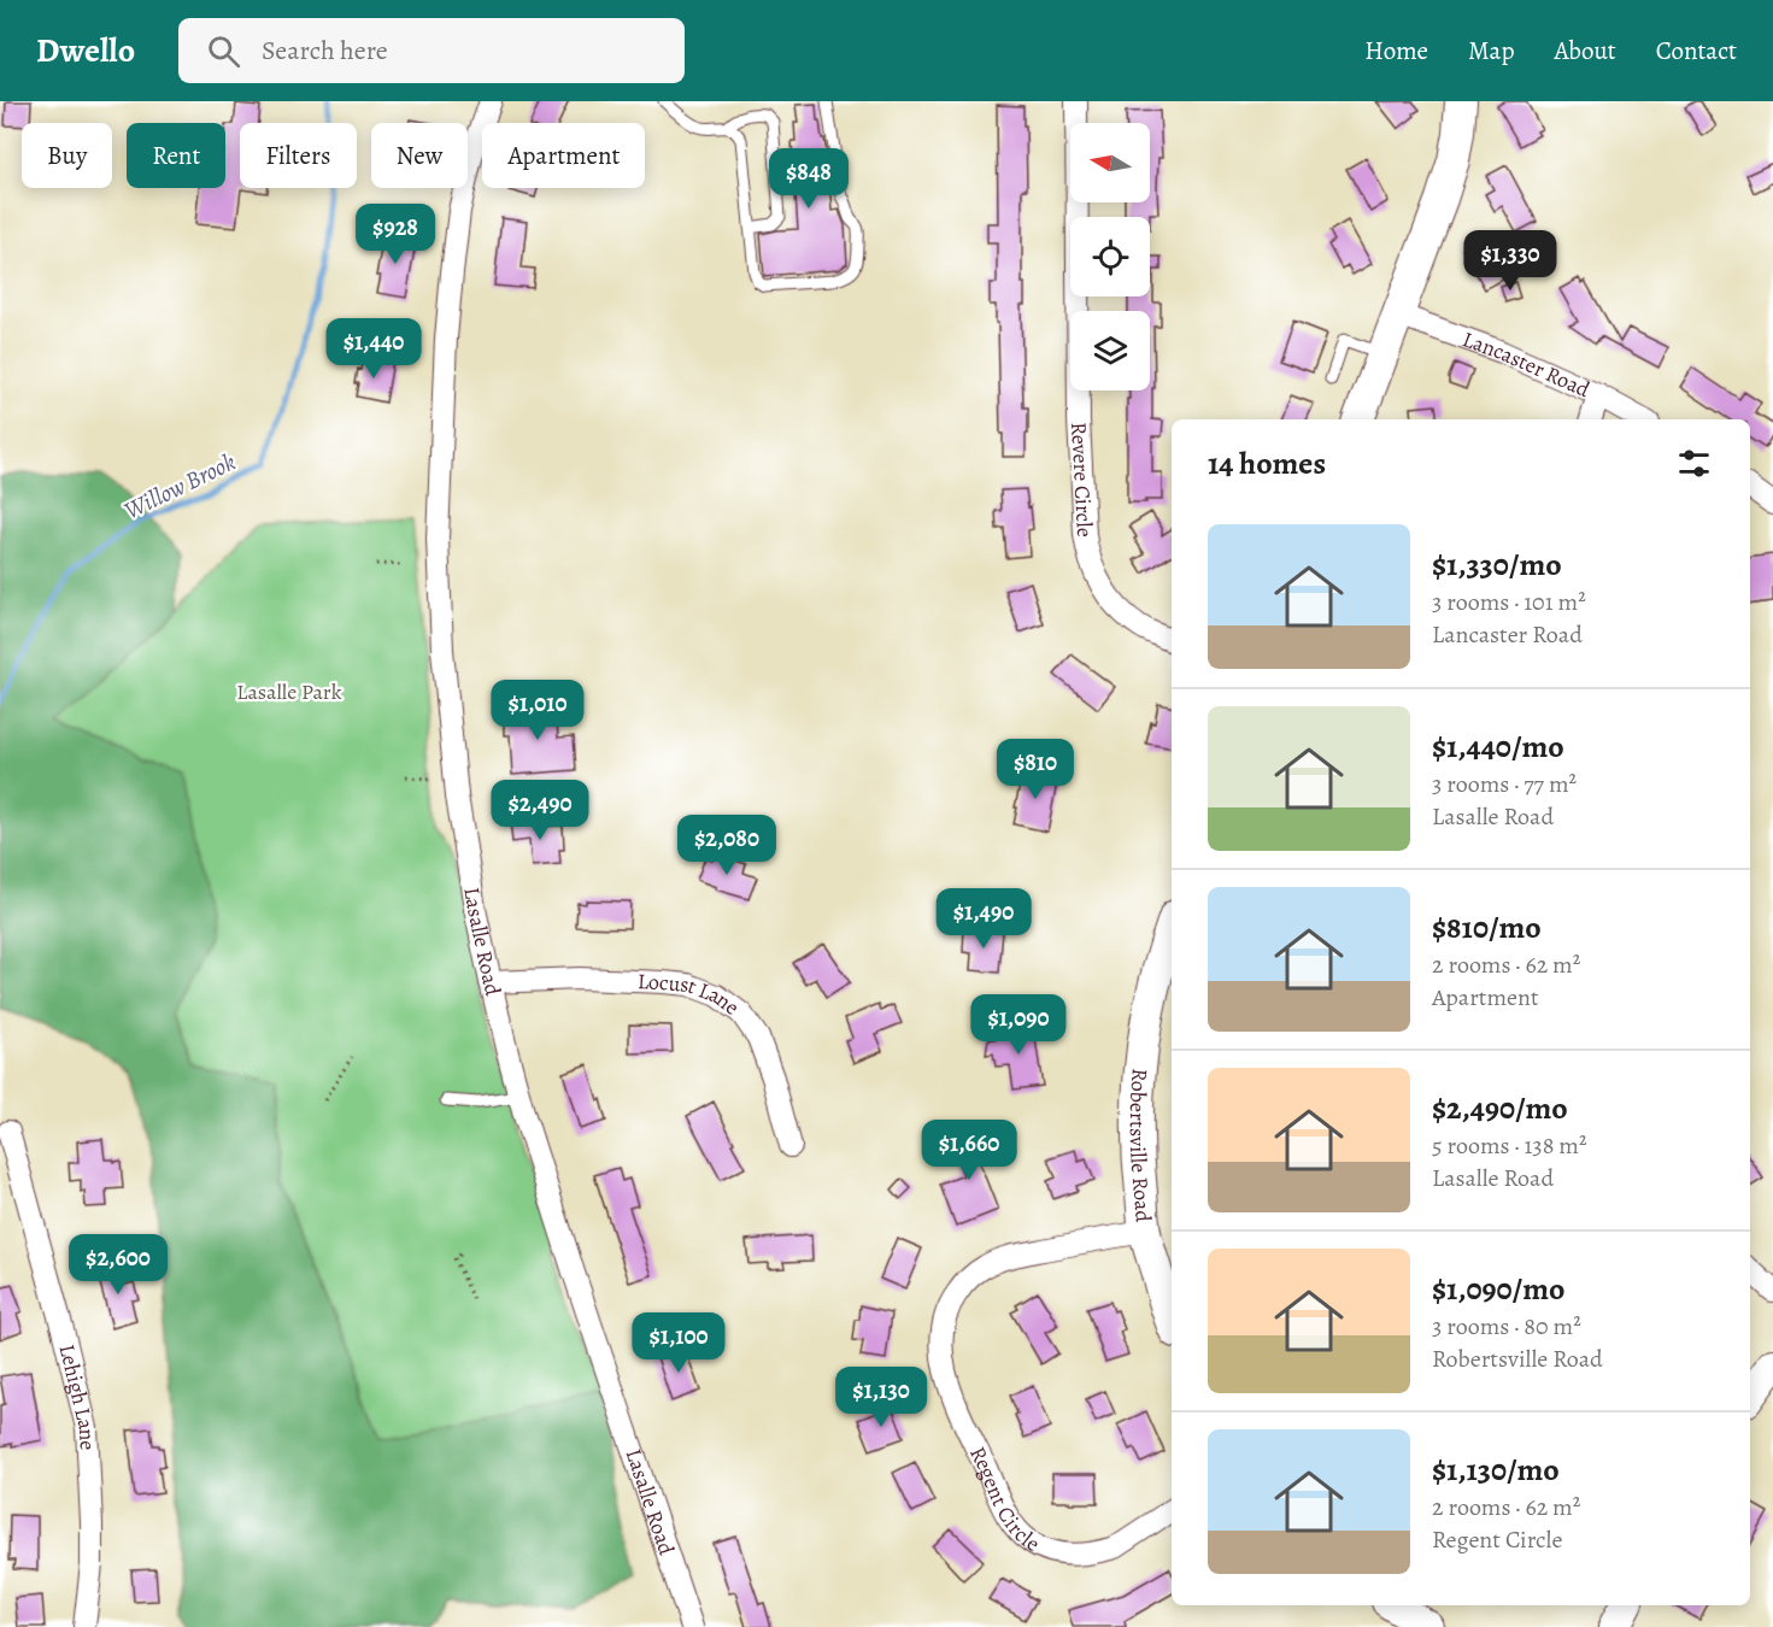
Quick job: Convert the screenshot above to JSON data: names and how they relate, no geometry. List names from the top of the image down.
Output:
{
  "streets": {
    "street": [
      "Lancaster Road",
      "Revere Circle",
      "Lasalle Road",
      "Locust Lane",
      "Robertsville Road",
      "Lehigh Lane",
      "Regent Circle"
    ]
  },
  "crossings": [
    ["Lasalle Road", "Locust Lane"],
    ["Robertsville Road", "Regent Circle"]
  ],
  "water": ["Willow Brook"],
  "parks": ["Lasalle Park"],
  "north": "left",
  "page": {
    "header": "Dwello",
    "search": "Search here",
    "nav": [
      "Home",
      "Map",
      "About",
      "Contact"
    ],
    "chip": [
      "Buy",
      "Rent",
      "Filters",
      "New",
      "Apartment"
    ],
    "price": [
      "$848",
      "$928",
      "$1,330",
      "$1,440",
      "$1,010",
      "$810",
      "$2,490",
      "$2,080",
      "$1,490",
      "$1,090",
      "$1,660",
      "$2,600",
      "$1,100",
      "$1,130"
    ],
    "heading": "14 homes",
    "list": [
      {
        "name": "$1,330/mo",
        "note": "3 rooms · 101 m² · Lancaster Road"
      },
      {
        "name": "$1,440/mo",
        "note": "3 rooms · 77 m² · Lasalle Road"
      },
      {
        "name": "$810/mo",
        "note": "2 rooms · 62 m² · Apartment"
      },
      {
        "name": "$2,490/mo",
        "note": "5 rooms · 138 m² · Lasalle Road"
      },
      {
        "name": "$1,090/mo",
        "note": "3 rooms · 80 m² · Robertsville Road"
      },
      {
        "name": "$1,130/mo",
        "note": "2 rooms · 62 m² · Regent Circle"
      }
    ]
  }
}
